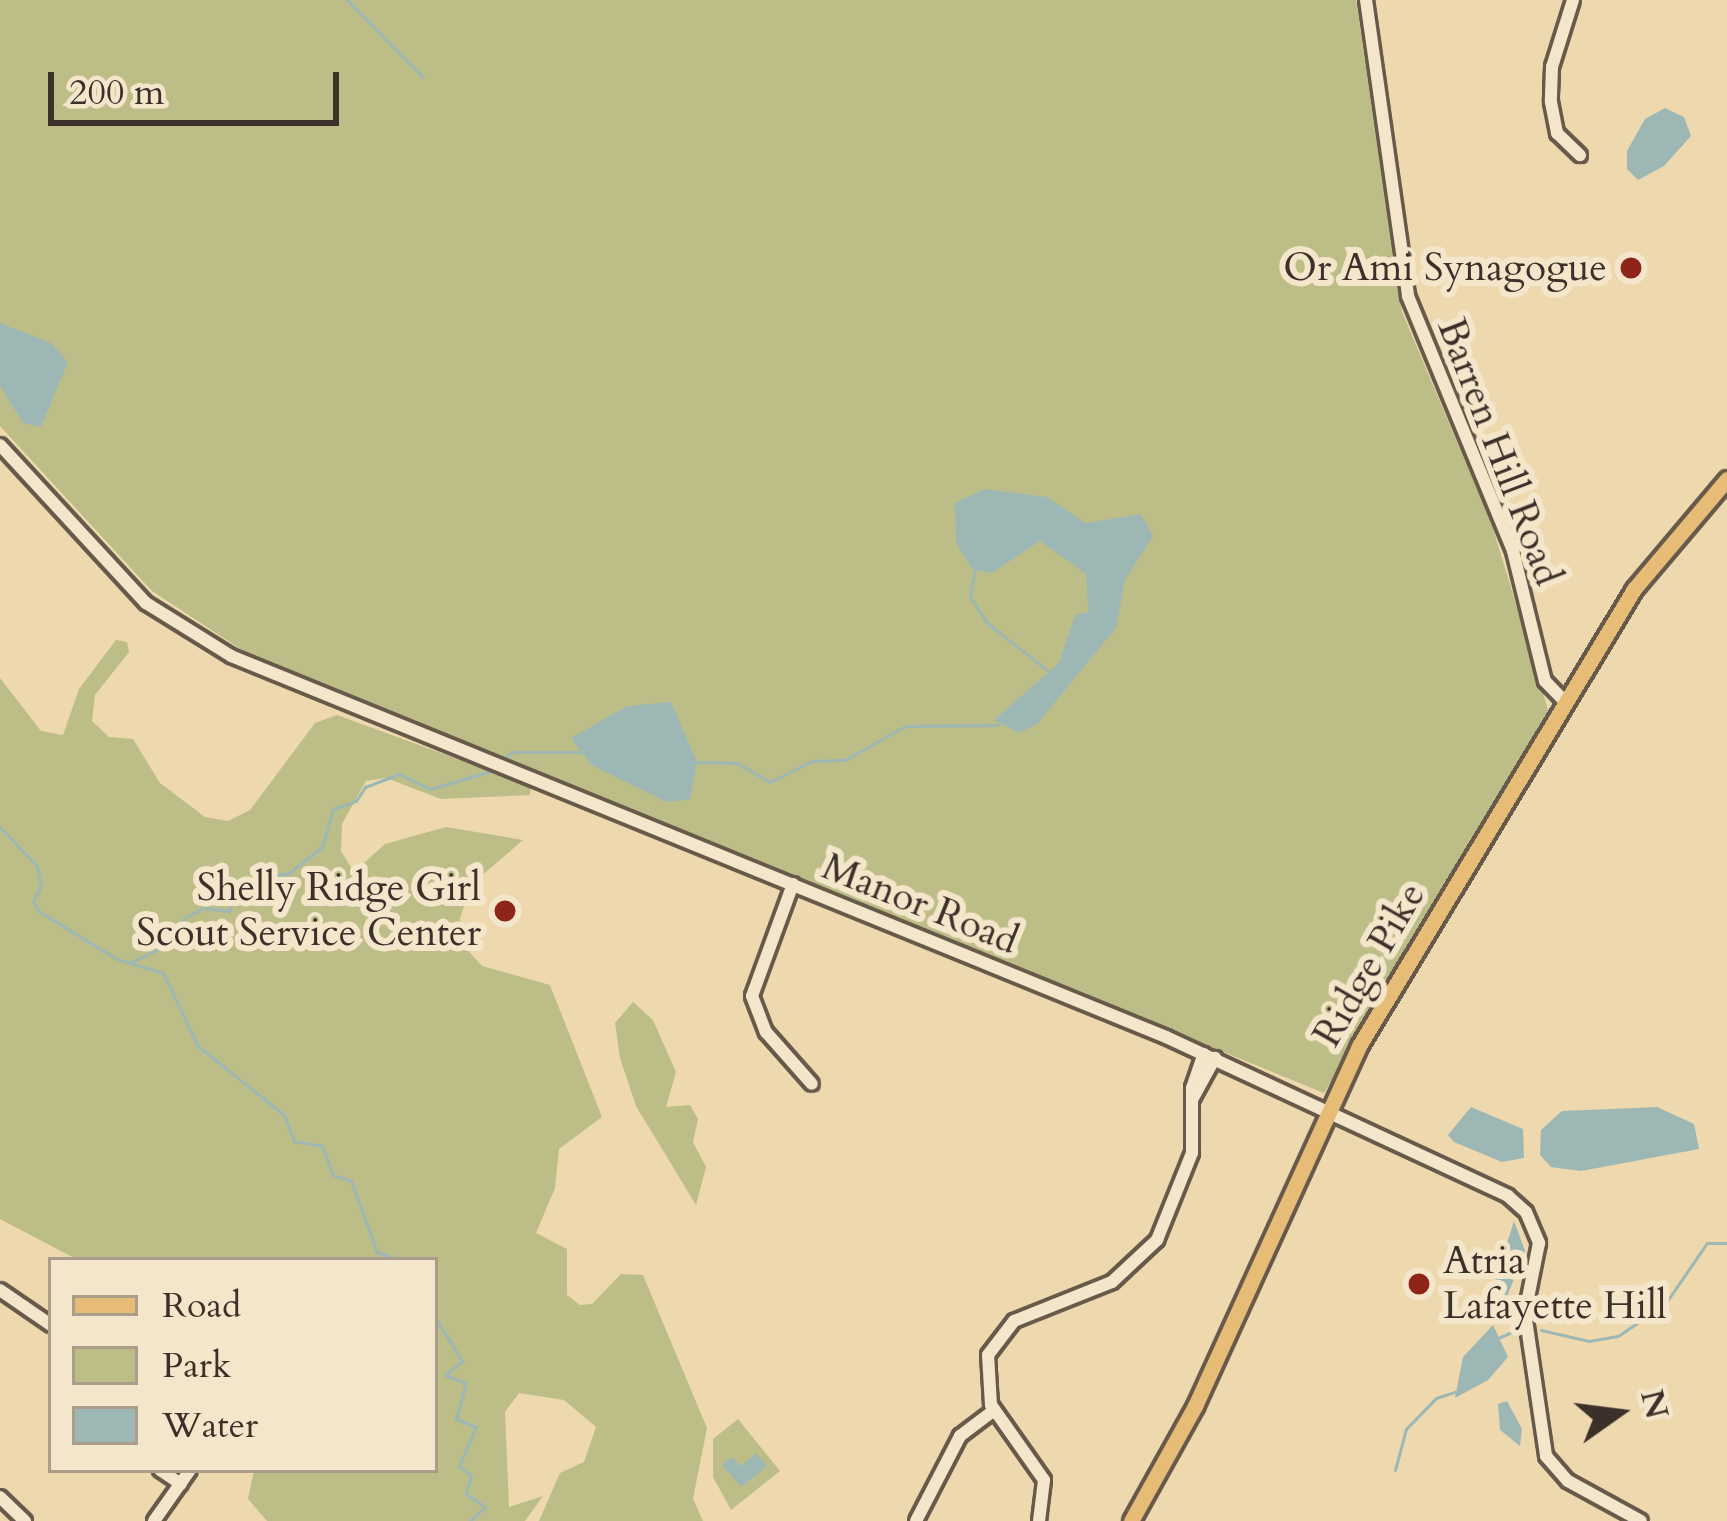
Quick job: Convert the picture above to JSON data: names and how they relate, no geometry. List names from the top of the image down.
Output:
{
  "streets": {
    "main road": ["Ridge Pike"],
    "street": ["Barren Hill Road", "Manor Road"]
  },
  "crossings": [
    ["Barren Hill Road", "Ridge Pike"],
    ["Manor Road", "Ridge Pike"]
  ],
  "places": ["Or Ami Synagogue", "Shelly Ridge Girl Scout Service Center", "Atria Lafayette Hill"],
  "legend": ["Road", "Park", "Water"],
  "scale_bar": "200 m",
  "north": "right"
}
